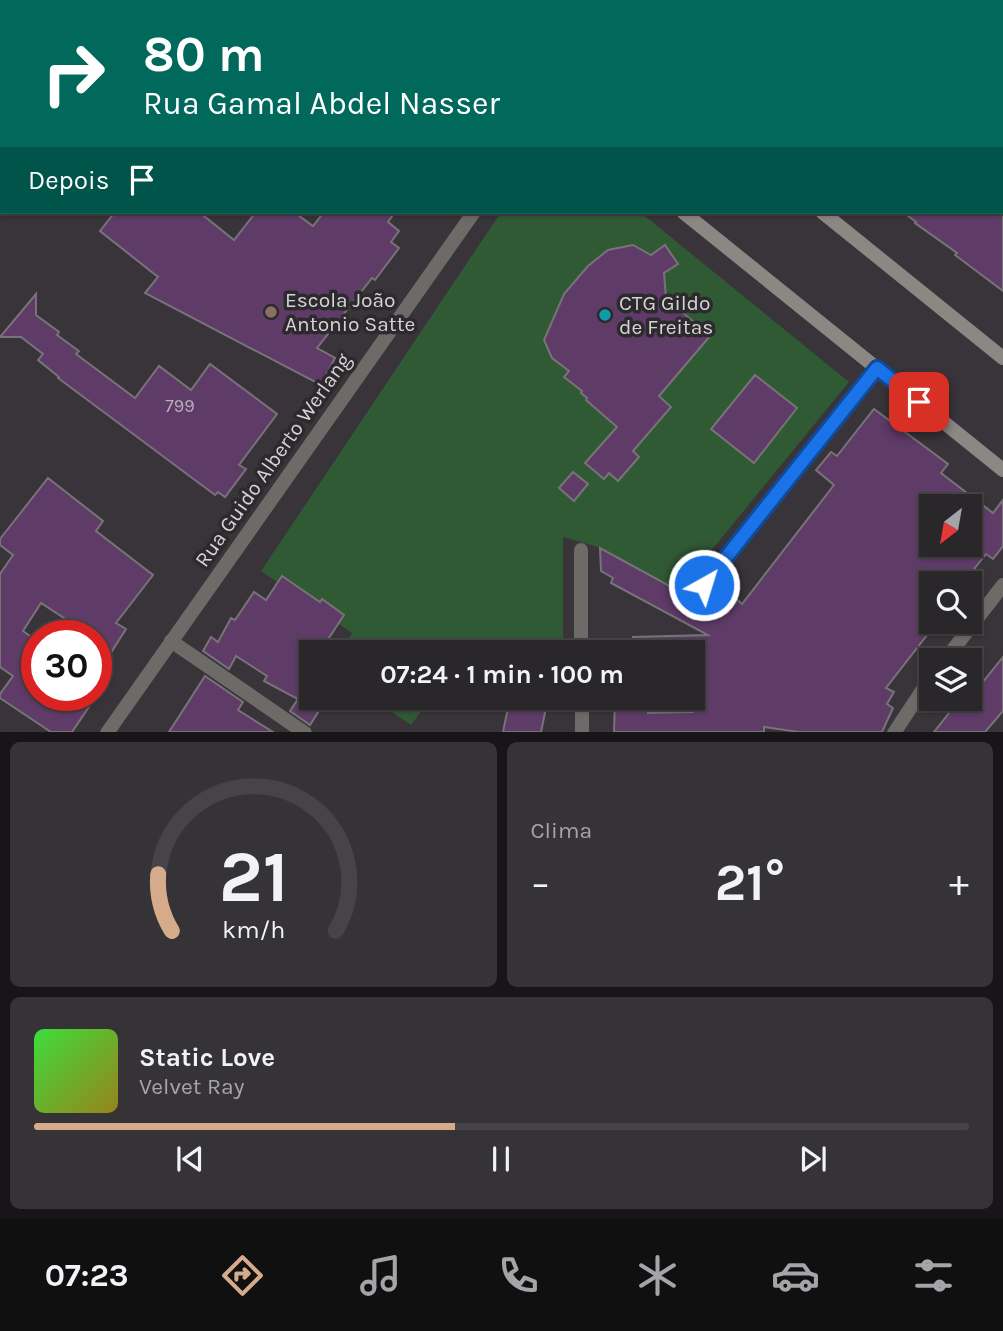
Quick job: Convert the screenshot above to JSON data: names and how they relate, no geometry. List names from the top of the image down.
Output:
{
  "streets": {
    "street": ["Rua Guido Alberto Werlang"]
  },
  "places": ["Escola João Antonio Satte", "CTG Gildo de Freitas"],
  "house_numbers": ["799"],
  "north": "bottom left",
  "page": {
    "turn": ["80 m", "Rua Gamal Abdel Nasser"],
    "then": "Depois",
    "limit": "30",
    "trip": "07:24 · 1 min · 100 m",
    "tile": "Clima",
    "heat": ["−", "21°", "+"],
    "song": ["Static Love", "Velvet Ray"],
    "tabs": "07:23",
    "gauge": ["21", "km/h"]
  }
}
